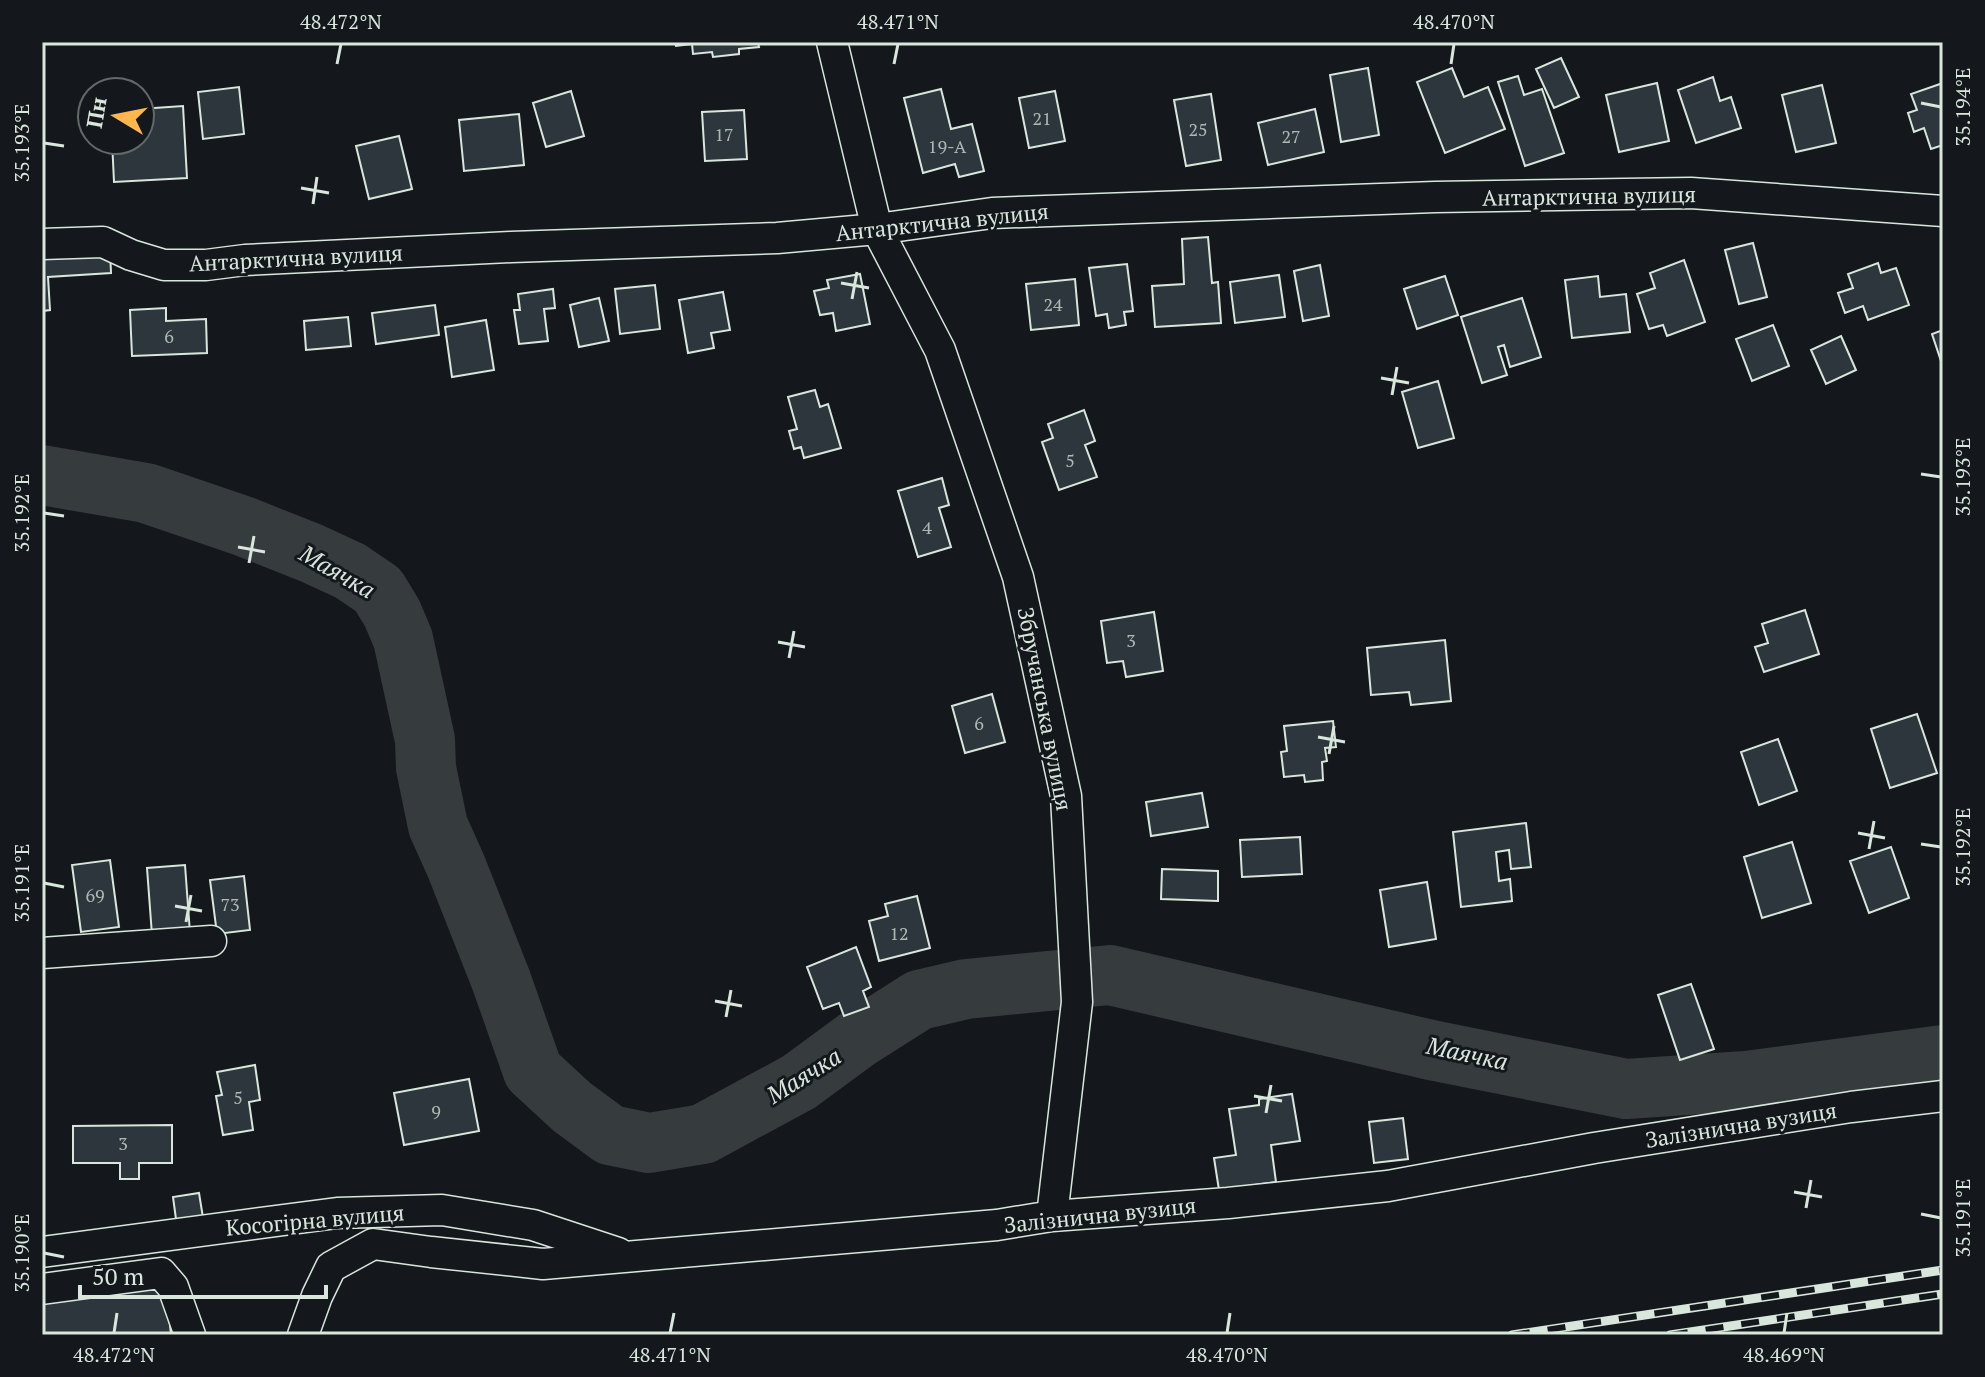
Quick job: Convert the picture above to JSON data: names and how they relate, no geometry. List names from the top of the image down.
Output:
{
  "streets": {
    "street": [
      "Антарктична вулиця",
      "Збручанська вулиця",
      "Залізнична вузиця",
      "Косогірна вулиця"
    ]
  },
  "crossings": [
    ["Антарктична вулиця", "Збручанська вулиця"],
    ["Збручанська вулиця", "Залізнична вузиця"],
    ["Залізнична вузиця", "Косогірна вулиця"]
  ],
  "water": ["Маячка"],
  "house_numbers": [
    "21",
    "25",
    "17",
    "27",
    "19-А",
    "24",
    "6",
    "5",
    "4",
    "3",
    "6",
    "69",
    "73",
    "12",
    "5",
    "9",
    "3"
  ],
  "scale_bar": "50 m",
  "north": "left",
  "coordinates": [
    "48.472°N",
    "48.471°N",
    "48.470°N",
    "35.194°E",
    "35.193°E",
    "35.192°E",
    "35.191°E",
    "35.190°E",
    "48.469°N"
  ]
}
